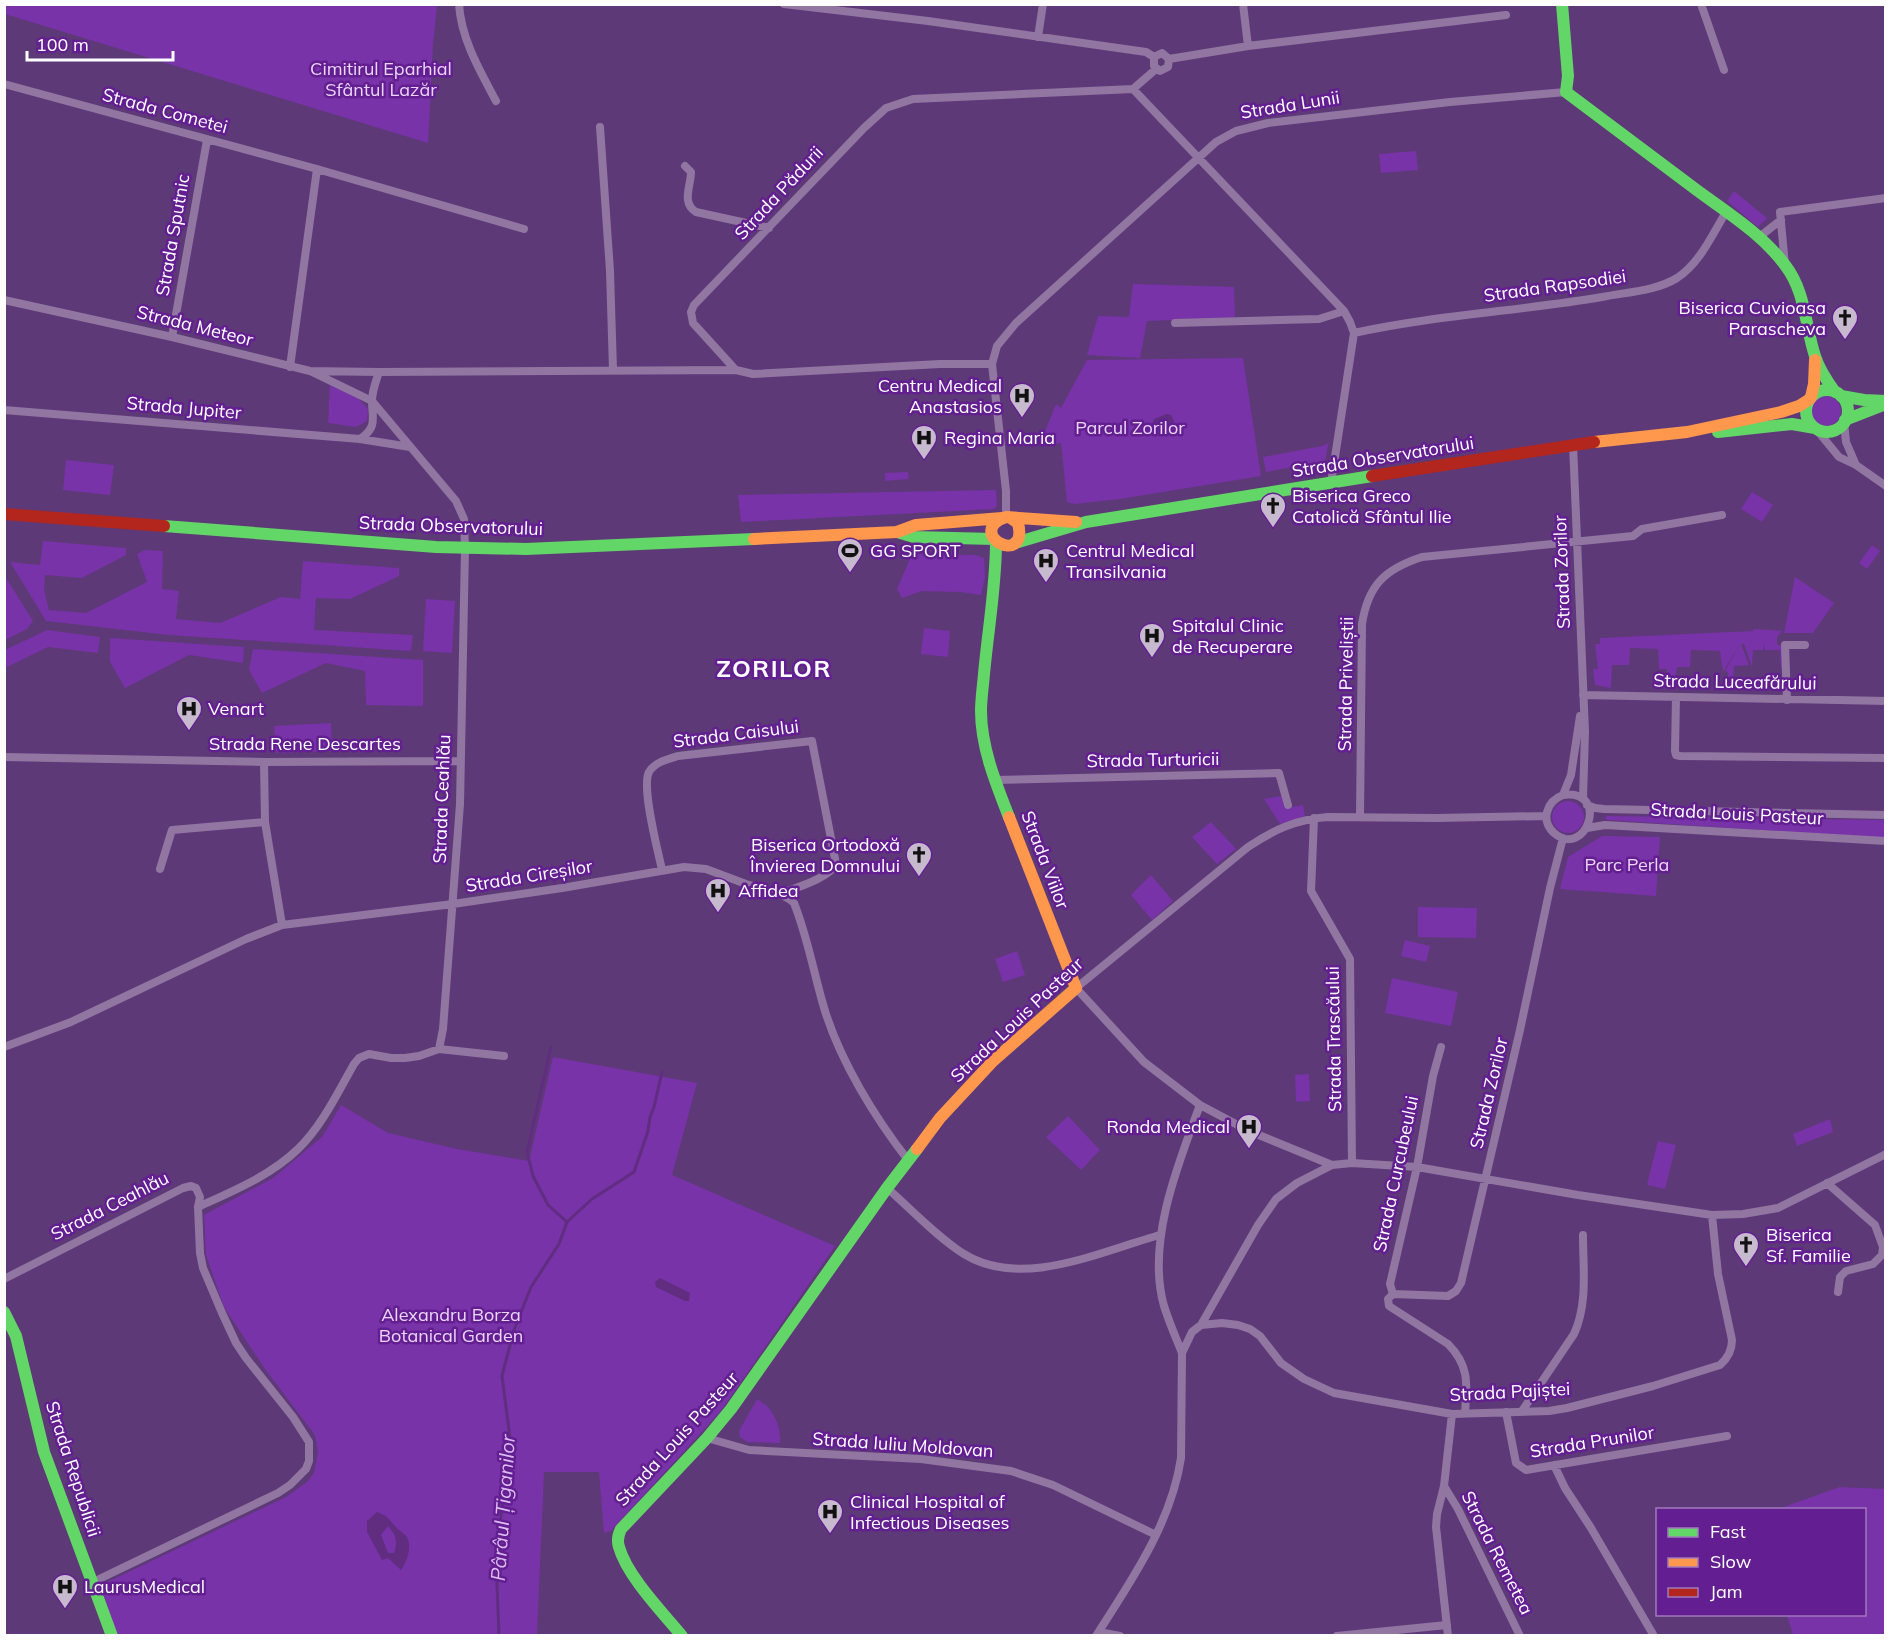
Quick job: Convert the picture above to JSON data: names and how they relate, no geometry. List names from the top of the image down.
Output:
{
  "streets": {
    "main road": [
      "Strada Observatorului",
      "Strada Louis Pasteur",
      "Strada Viilor",
      "Strada Republicii"
    ],
    "street": [
      "Strada Lunii",
      "Strada Cometei",
      "Strada Pădurii",
      "Strada Sputnic",
      "Strada Rapsodiei",
      "Strada Meteor",
      "Strada Jupiter",
      "Strada Zorilor",
      "Strada Luceafărului",
      "Strada Priveliștii",
      "Strada Caisului",
      "Strada Rene Descartes",
      "Strada Turturicii",
      "Strada Ceahlău",
      "Strada Cireșilor",
      "Strada Trascăului",
      "Strada Curcubeului",
      "Strada Pajiștei",
      "Strada Prunilor",
      "Strada Iuliu Moldovan",
      "Strada Remetea"
    ]
  },
  "crossings": [
    ["Strada Lunii", "Strada Observatorului"],
    ["Strada Lunii", "Strada Viilor"],
    ["Strada Cometei", "Strada Sputnic"],
    ["Strada Pădurii", "Strada Meteor"],
    ["Strada Sputnic", "Strada Meteor"],
    ["Strada Observatorului", "Strada Zorilor"],
    ["Strada Observatorului", "Strada Ceahlău"],
    ["Strada Observatorului", "Strada Viilor"],
    ["Strada Zorilor", "Strada Luceafărului"],
    ["Strada Zorilor", "Strada Priveliștii"],
    ["Strada Zorilor", "Strada Louis Pasteur"],
    ["Strada Zorilor", "Strada Curcubeului"],
    ["Strada Priveliștii", "Strada Louis Pasteur"],
    ["Strada Caisului", "Strada Cireșilor"],
    ["Strada Rene Descartes", "Strada Ceahlău"],
    ["Strada Turturicii", "Strada Viilor"],
    ["Strada Ceahlău", "Strada Cireșilor"],
    ["Strada Louis Pasteur", "Strada Viilor"],
    ["Strada Louis Pasteur", "Strada Trascăului"],
    ["Strada Louis Pasteur", "Strada Iuliu Moldovan"],
    ["Strada Curcubeului", "Strada Pajiștei"],
    ["Strada Pajiștei", "Strada Prunilor"]
  ],
  "districts": ["ZORILOR"],
  "water": ["Pârâul Țiganilor"],
  "parks": [
    "Cimitirul Eparhial Sfântul Lazăr",
    "Parcul Zorilor",
    "Parc Perla",
    "Alexandru Borza Botanical Garden"
  ],
  "places": {
    "church": [
      "Biserica Cuvioasa Parascheva",
      "Biserica Greco Catolică Sfântul Ilie",
      "Biserica Ortodoxă Învierea Domnului",
      "Biserica Sf. Familie"
    ],
    "hospital": [
      "Centru Medical Anastasios",
      "Regina Maria",
      "Centrul Medical Transilvania",
      "Spitalul Clinic de Recuperare",
      "Venart",
      "Affidea",
      "Ronda Medical",
      "Clinical Hospital of Infectious Diseases",
      "LaurusMedical"
    ],
    "sports": ["GG SPORT"]
  },
  "legend": ["Fast", "Slow", "Jam"],
  "scale_bar": "100 m"
}
